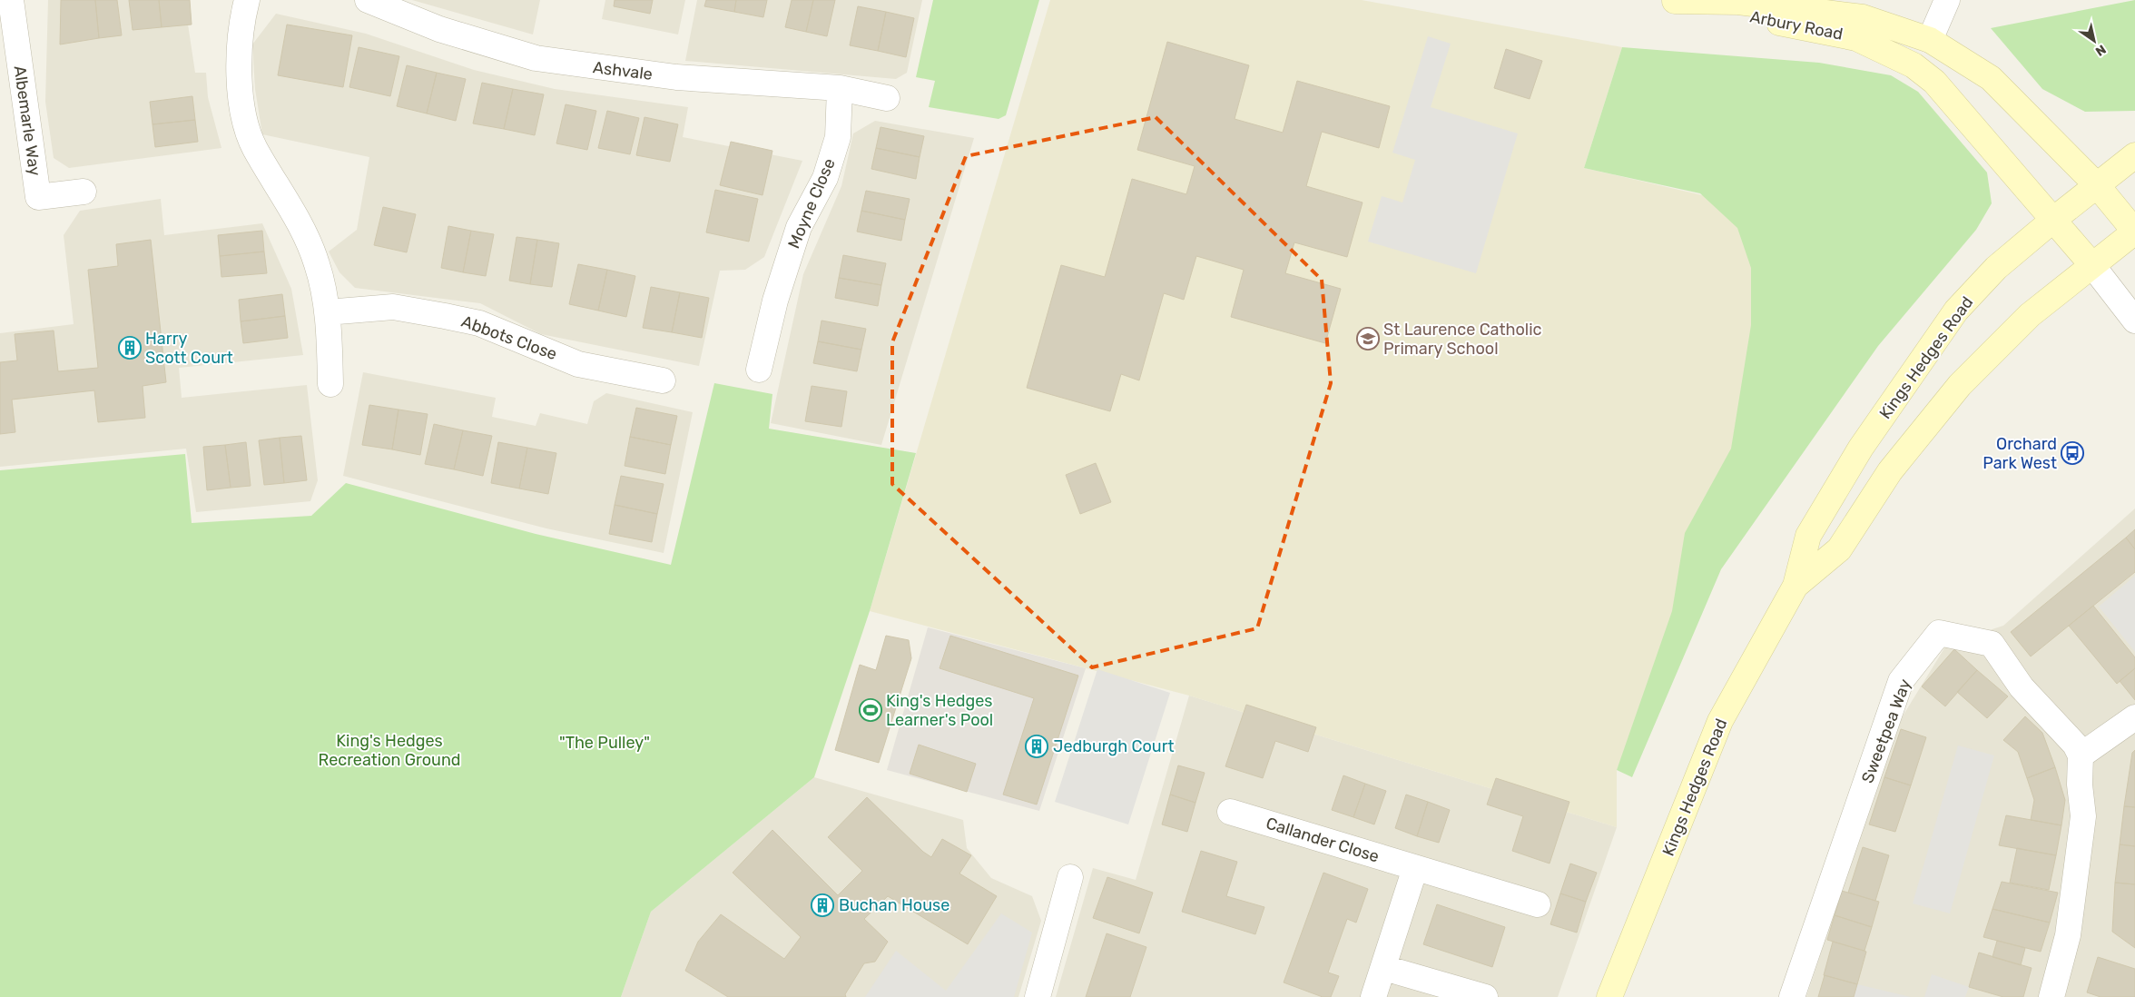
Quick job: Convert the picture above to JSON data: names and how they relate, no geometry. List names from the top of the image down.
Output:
{
  "streets": {
    "street": [
      "Arbury Road",
      "Ashvale",
      "Albemarle Way",
      "Moyne Close",
      "Abbots Close",
      "Kings Hedges Road",
      "Sweetpea Way",
      "Callander Close"
    ]
  },
  "crossings": [
    ["Arbury Road", "Kings Hedges Road"],
    ["Ashvale", "Moyne Close"]
  ],
  "parks": ["King's Hedges Recreation Ground", "\"The Pulley\""],
  "places": {
    "school or university": ["St Laurence Catholic Primary School"],
    "building": ["Harry Scott Court", "Jedburgh Court", "Buchan House"],
    "bus stop": ["Orchard Park West"],
    "sports": ["King's Hedges Learner's Pool"]
  },
  "north": "bottom right"
}
